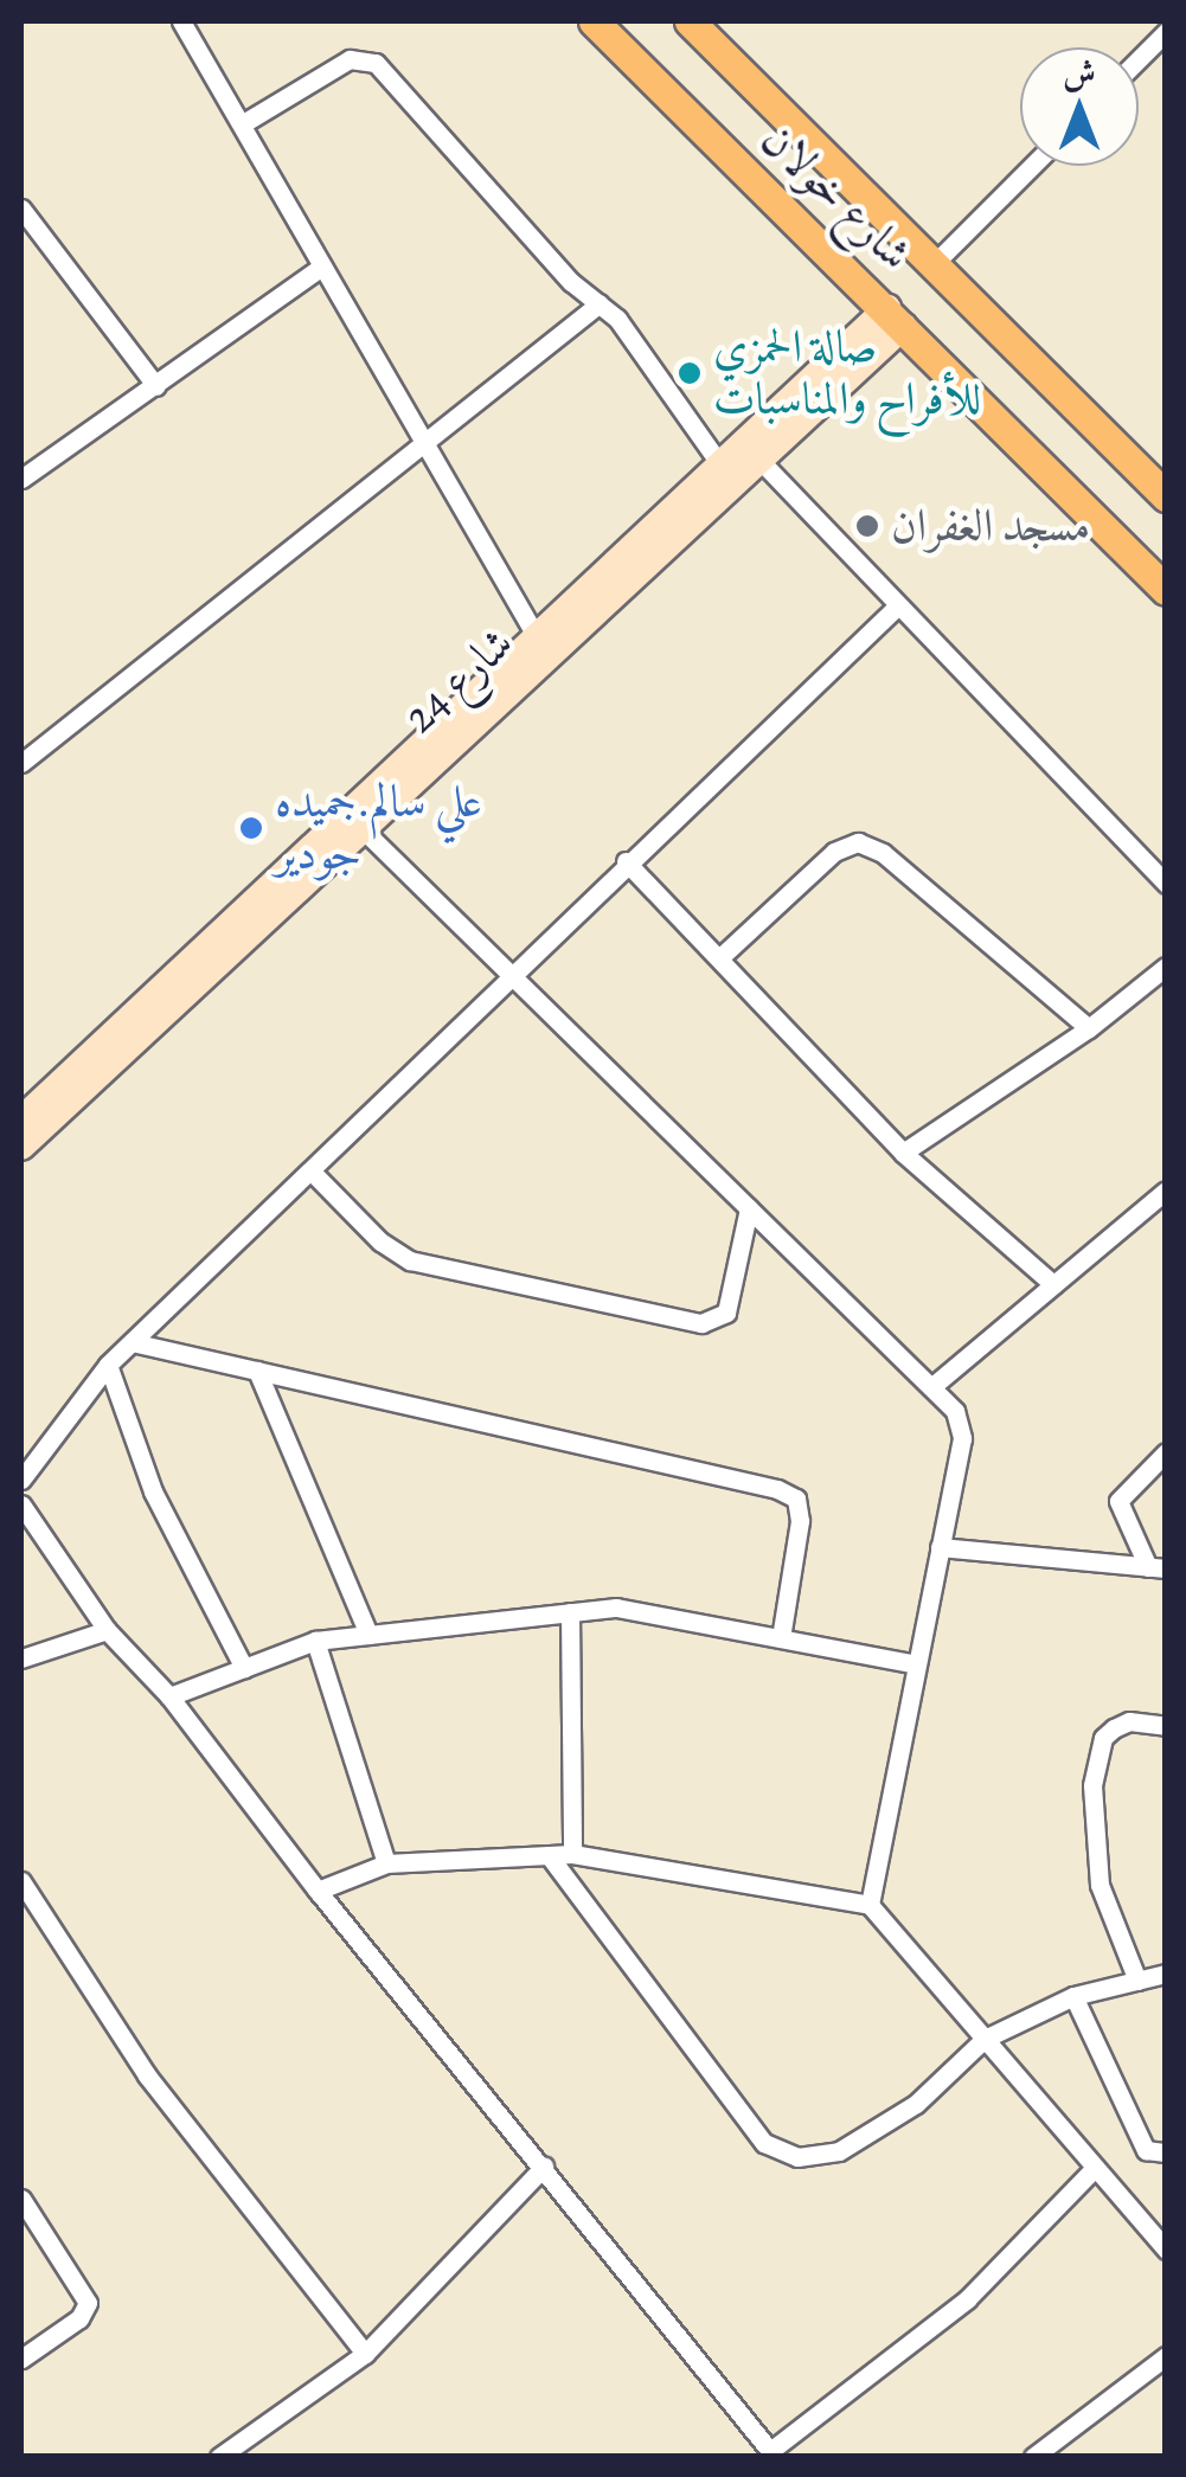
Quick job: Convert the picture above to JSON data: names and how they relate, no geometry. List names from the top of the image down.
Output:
{
  "streets": {
    "main road": ["شارع خولان"],
    "street": ["شارع 24"]
  },
  "crossings": [
    ["شارع خولان", "شارع 24"]
  ],
  "places": ["صالة الحمزي للأفراح والمناسبات", "مسجد الغفران", "علي سالم.جميده جودير"],
  "north": "top"
}
